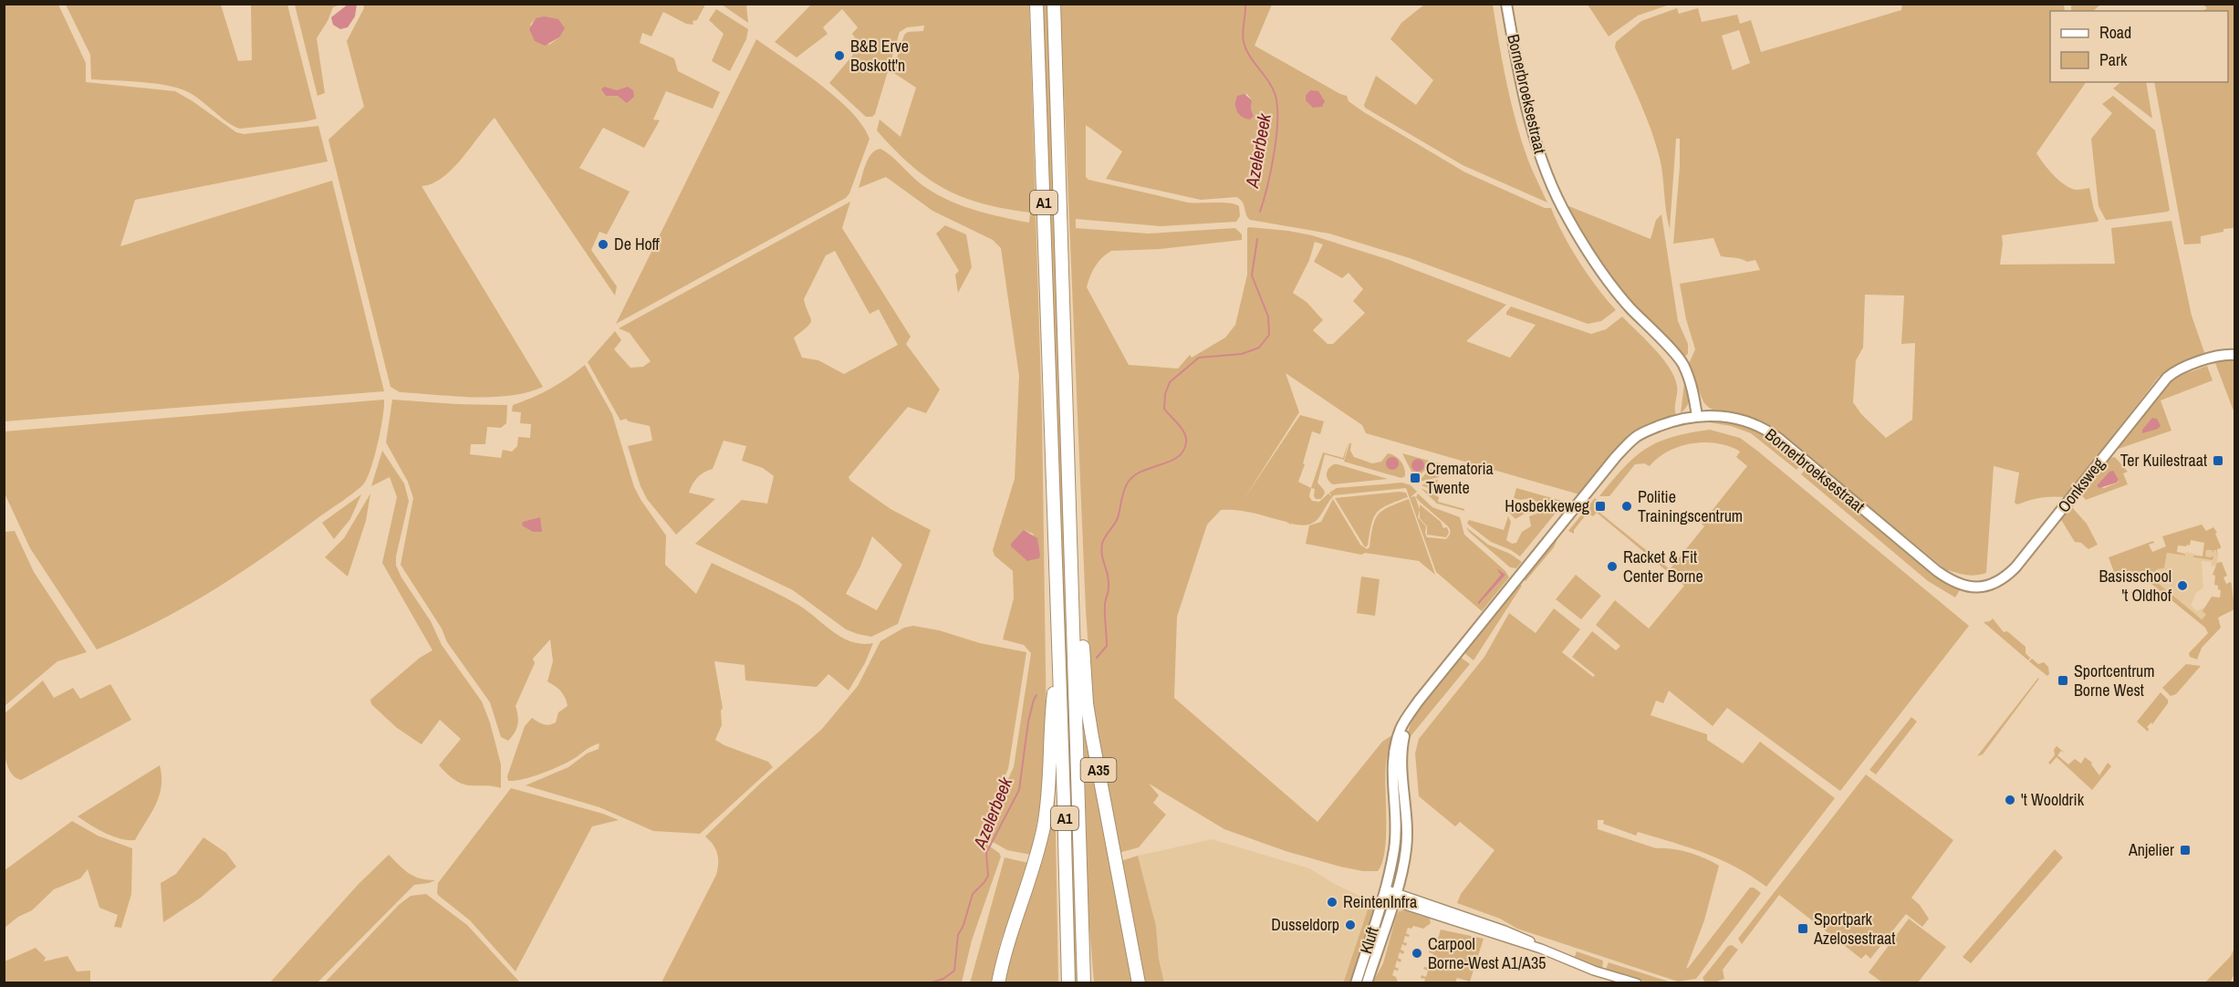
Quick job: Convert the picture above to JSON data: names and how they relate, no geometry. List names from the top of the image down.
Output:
{
  "streets": {
    "highway": ["A1", "A35"],
    "main road": ["Bornerbroeksestraat", "Oonksweg", "Kluft"]
  },
  "crossings": [
    ["Bornerbroeksestraat", "Oonksweg"],
    ["A1", "A35"]
  ],
  "water": ["Azelerbeek"],
  "places": {
    "other": [
      "B&B Erve Boskott'n",
      "De Hoff",
      "Politie Trainingscentrum",
      "Racket & Fit Center Borne",
      "Basisschool 't Oldhof",
      "'t Wooldrik",
      "ReintenInfra",
      "Dusseldorp",
      "Carpool Borne-West A1/A35"
    ],
    "transit": [
      "Ter Kuilestraat",
      "Crematoria Twente",
      "Hosbekkeweg",
      "Sportcentrum Borne West",
      "Anjelier",
      "Sportpark Azelosestraat"
    ]
  },
  "legend": ["Road", "Park"]
}
